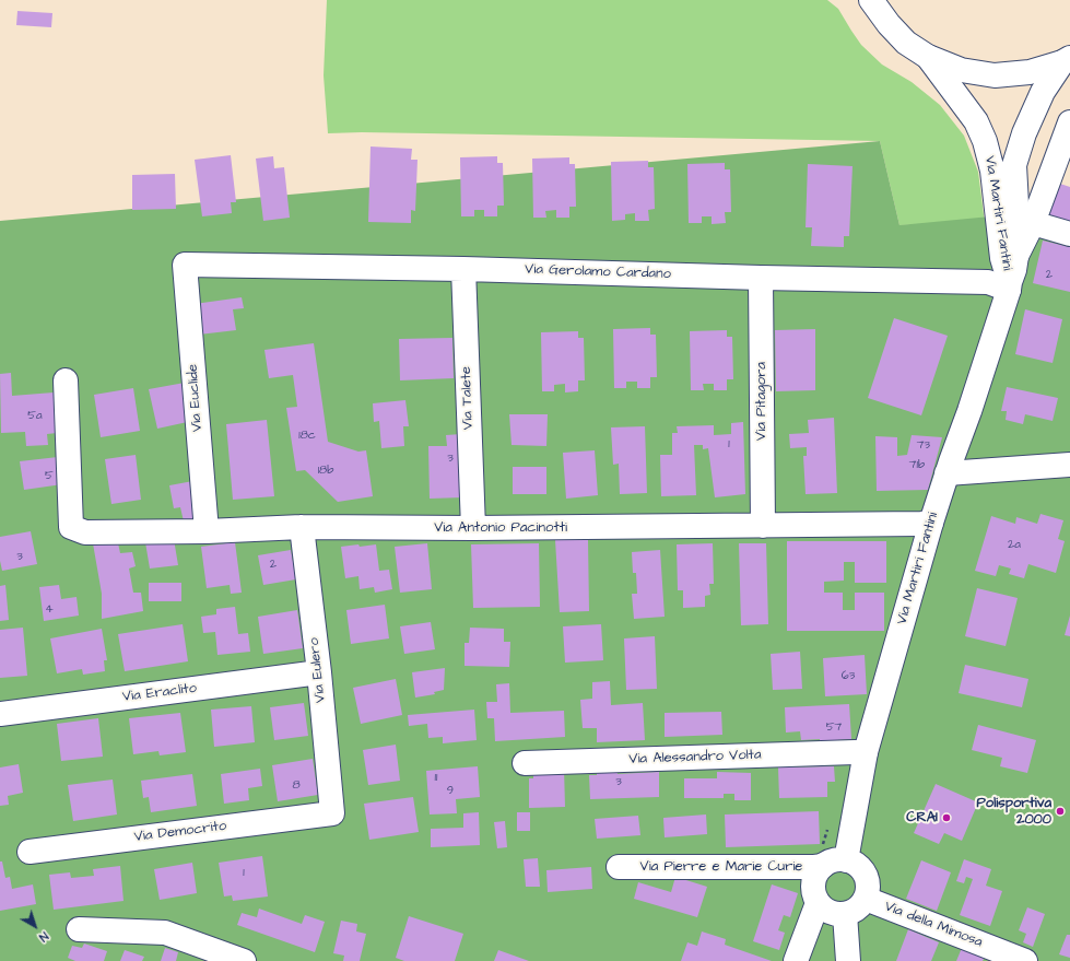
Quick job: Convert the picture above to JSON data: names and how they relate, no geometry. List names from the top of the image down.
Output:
{
  "streets": {
    "street": [
      "Via Martiri Fantini",
      "Via Gerolamo Cardano",
      "Via Euclide",
      "Via Talete",
      "Via Pitagora",
      "Via Antonio Pacinotti",
      "Via Eulero",
      "Via Eraclito",
      "Via Alessandro Volta",
      "Via Democrito",
      "Via Pierre e Marie Curie",
      "Via della Mimosa"
    ]
  },
  "crossings": [
    ["Via Martiri Fantini", "Via Gerolamo Cardano"],
    ["Via Martiri Fantini", "Via Antonio Pacinotti"],
    ["Via Martiri Fantini", "Via Alessandro Volta"],
    ["Via Martiri Fantini", "Via Pierre e Marie Curie"],
    ["Via Martiri Fantini", "Via della Mimosa"],
    ["Via Gerolamo Cardano", "Via Euclide"],
    ["Via Gerolamo Cardano", "Via Talete"],
    ["Via Gerolamo Cardano", "Via Pitagora"],
    ["Via Euclide", "Via Antonio Pacinotti"],
    ["Via Talete", "Via Antonio Pacinotti"],
    ["Via Pitagora", "Via Antonio Pacinotti"],
    ["Via Antonio Pacinotti", "Via Eulero"],
    ["Via Eulero", "Via Eraclito"],
    ["Via Eulero", "Via Democrito"],
    ["Via Pierre e Marie Curie", "Via della Mimosa"]
  ],
  "places": ["Polisportiva 2000", "CRAI"],
  "house_numbers": [
    "2",
    "5a",
    "18c",
    "1",
    "73",
    "3",
    "71b",
    "18b",
    "5",
    "2a",
    "3",
    "2",
    "4",
    "63",
    "57",
    "11",
    "3",
    "8",
    "9",
    "1"
  ],
  "north": "bottom right"
}
